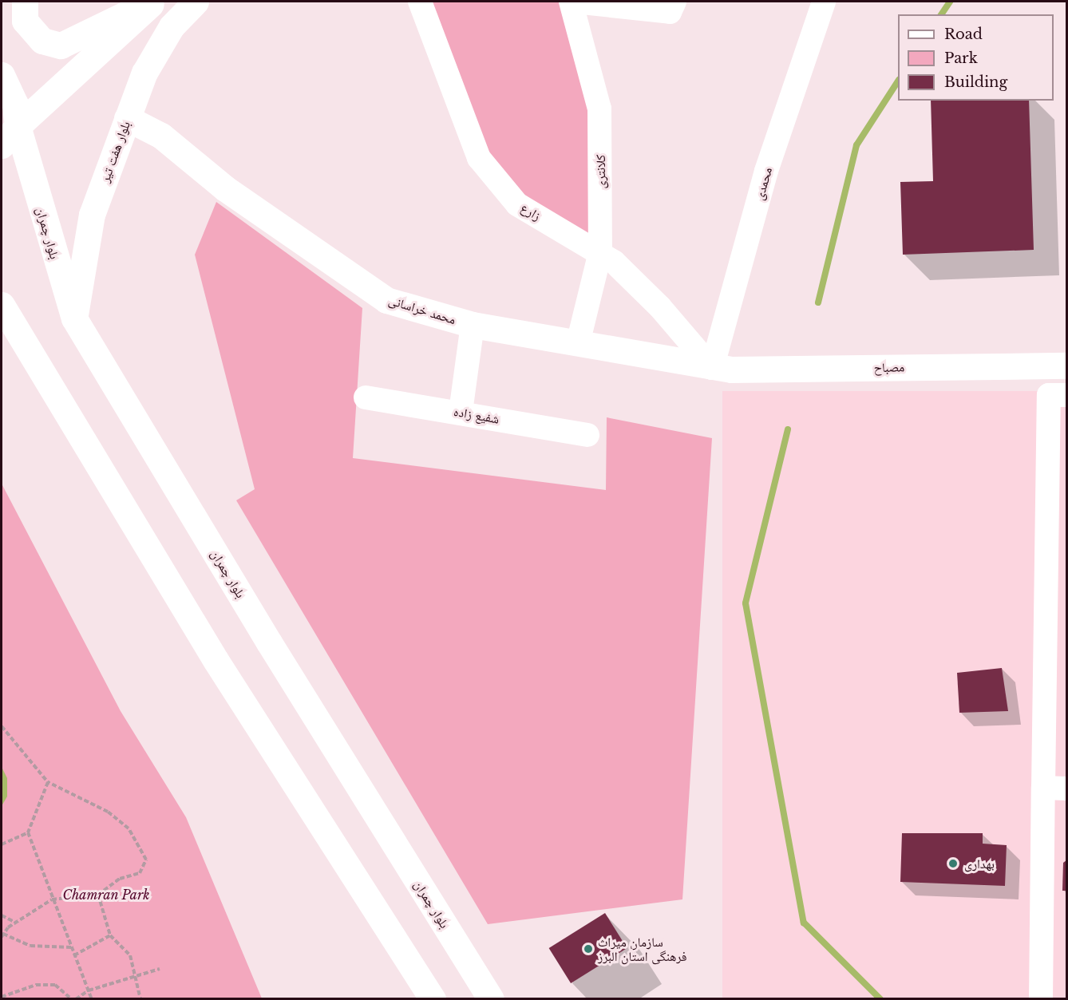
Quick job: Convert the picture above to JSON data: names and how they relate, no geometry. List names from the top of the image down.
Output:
{
  "streets": {
    "main road": [
      "بلوار هفت تیر",
      "بلوار چمران",
      "محمد خراسانی",
      "مصباح"
    ],
    "street": [
      "کلانتری",
      "محمدی",
      "زارع",
      "شفیع زاده"
    ]
  },
  "crossings": [
    ["بلوار هفت تیر", "بلوار چمران"],
    ["بلوار هفت تیر", "محمد خراسانی"],
    ["کلانتری", "زارع"],
    ["کلانتری", "محمد خراسانی"],
    ["محمدی", "زارع"],
    ["محمدی", "محمد خراسانی"],
    ["محمدی", "مصباح"],
    ["زارع", "محمد خراسانی"],
    ["زارع", "مصباح"],
    ["محمد خراسانی", "مصباح"]
  ],
  "parks": ["Chamran Park"],
  "places": ["بهداری", "سازمان میراث فرهنگی استان البرز"],
  "legend": ["Road", "Park", "Building"]
}
